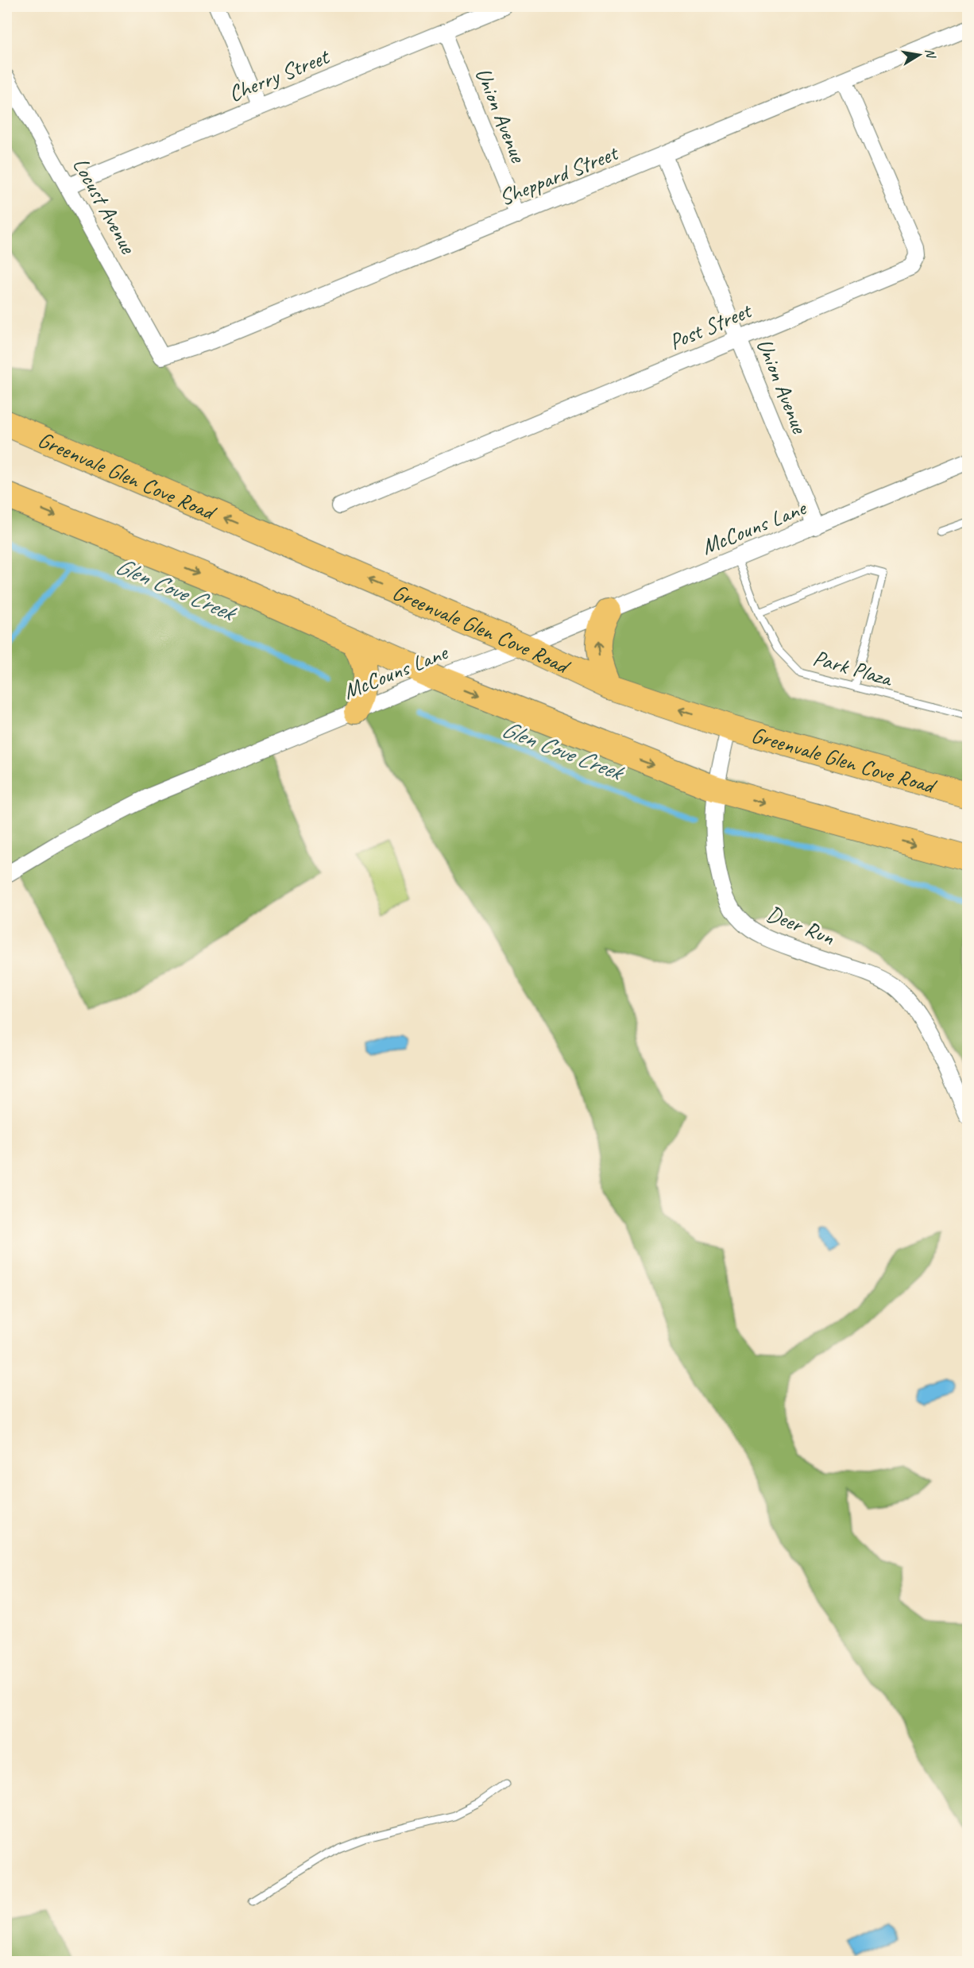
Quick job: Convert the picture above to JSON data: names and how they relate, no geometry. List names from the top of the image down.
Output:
{
  "streets": {
    "main road": ["Greenvale Glen Cove Road"],
    "street": [
      "Cherry Street",
      "Union Avenue",
      "Sheppard Street",
      "Locust Avenue",
      "Post Street",
      "McCouns Lane",
      "Deer Run"
    ],
    "lane": ["Park Plaza"]
  },
  "crossings": [
    ["Cherry Street", "Union Avenue"],
    ["Cherry Street", "Locust Avenue"],
    ["Union Avenue", "Sheppard Street"],
    ["Union Avenue", "Post Street"],
    ["Union Avenue", "McCouns Lane"],
    ["Sheppard Street", "Locust Avenue"],
    ["Sheppard Street", "Post Street"],
    ["Greenvale Glen Cove Road", "McCouns Lane"],
    ["Greenvale Glen Cove Road", "Deer Run"],
    ["McCouns Lane", "Park Plaza"]
  ],
  "water": ["Glen Cove Creek"],
  "north": "right"
}
